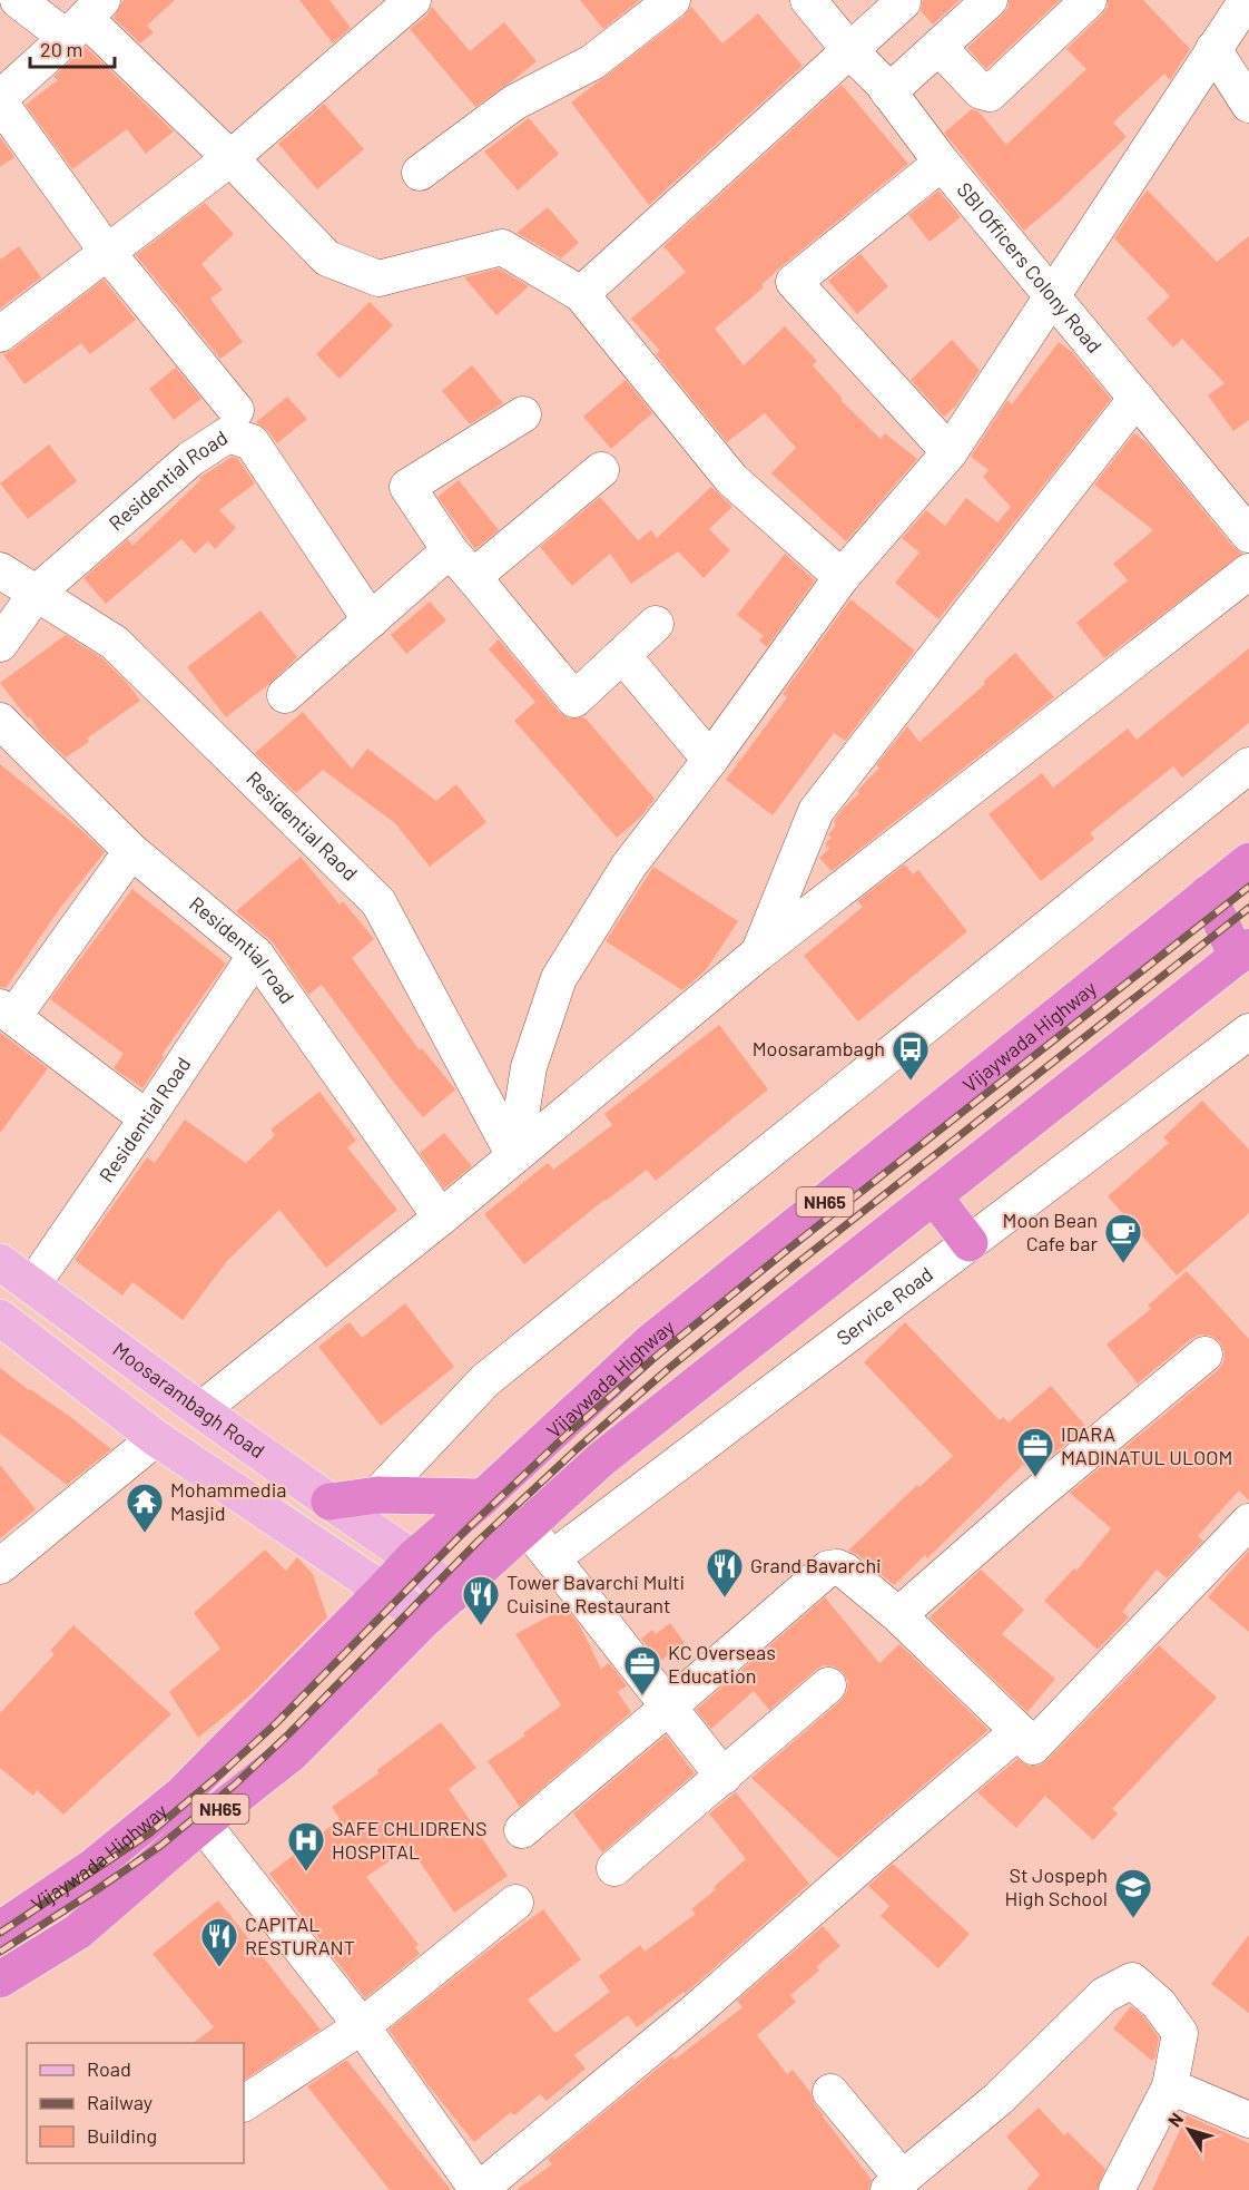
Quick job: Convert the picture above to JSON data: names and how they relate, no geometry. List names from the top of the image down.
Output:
{
  "streets": {
    "highway": ["Vijaywada Highway", "NH65"],
    "main road": ["Moosarambagh Road"],
    "street": [
      "SBI Officers Colony Road",
      "Residential Road",
      "Residential Raod",
      "Residential road",
      "Service Road"
    ]
  },
  "crossings": [
    ["Residential Road", "Residential Raod"],
    ["Residential Road", "Residential road"],
    ["Residential Road", "Moosarambagh Road"],
    ["Vijaywada Highway", "Moosarambagh Road"]
  ],
  "places": {
    "bus stop": ["Moosarambagh"],
    "cafe": ["Moon Bean Cafe bar"],
    "office": ["IDARA MADINATUL ULOOM", "KC Overseas Education"],
    "temple": ["Mohammedia Masjid"],
    "restaurant": ["Grand Bavarchi", "Tower Bavarchi Multi Cuisine Restaurant", "CAPITAL RESTURANT"],
    "hospital": ["SAFE CHLIDRENS HOSPITAL"],
    "school or university": ["St Jospeph High School"]
  },
  "legend": ["Road", "Railway", "Building"],
  "scale_bar": "20 m",
  "north": "top left"
}
